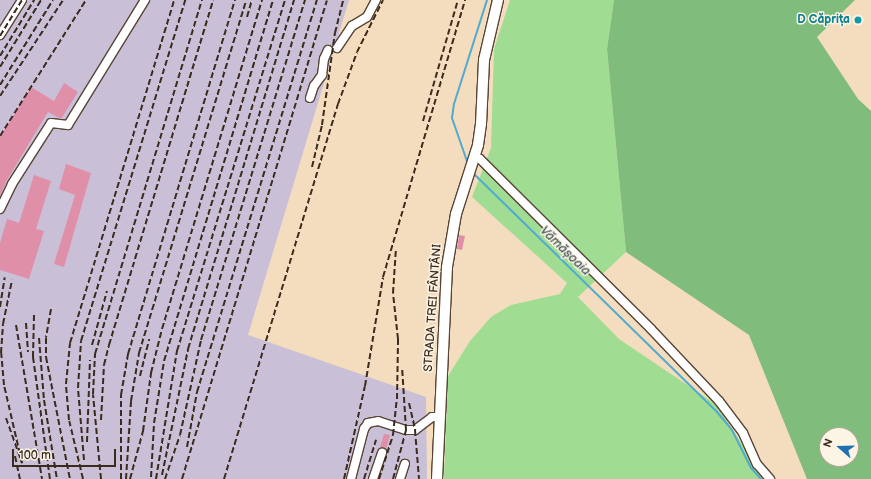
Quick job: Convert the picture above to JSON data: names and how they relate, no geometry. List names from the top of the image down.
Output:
{
  "streets": {
    "main road": ["STRADA TREI FÂNTÂNI"]
  },
  "water": ["Vămășoaia"],
  "places": ["D Căprița"],
  "scale_bar": "100 m",
  "north": "left"
}
